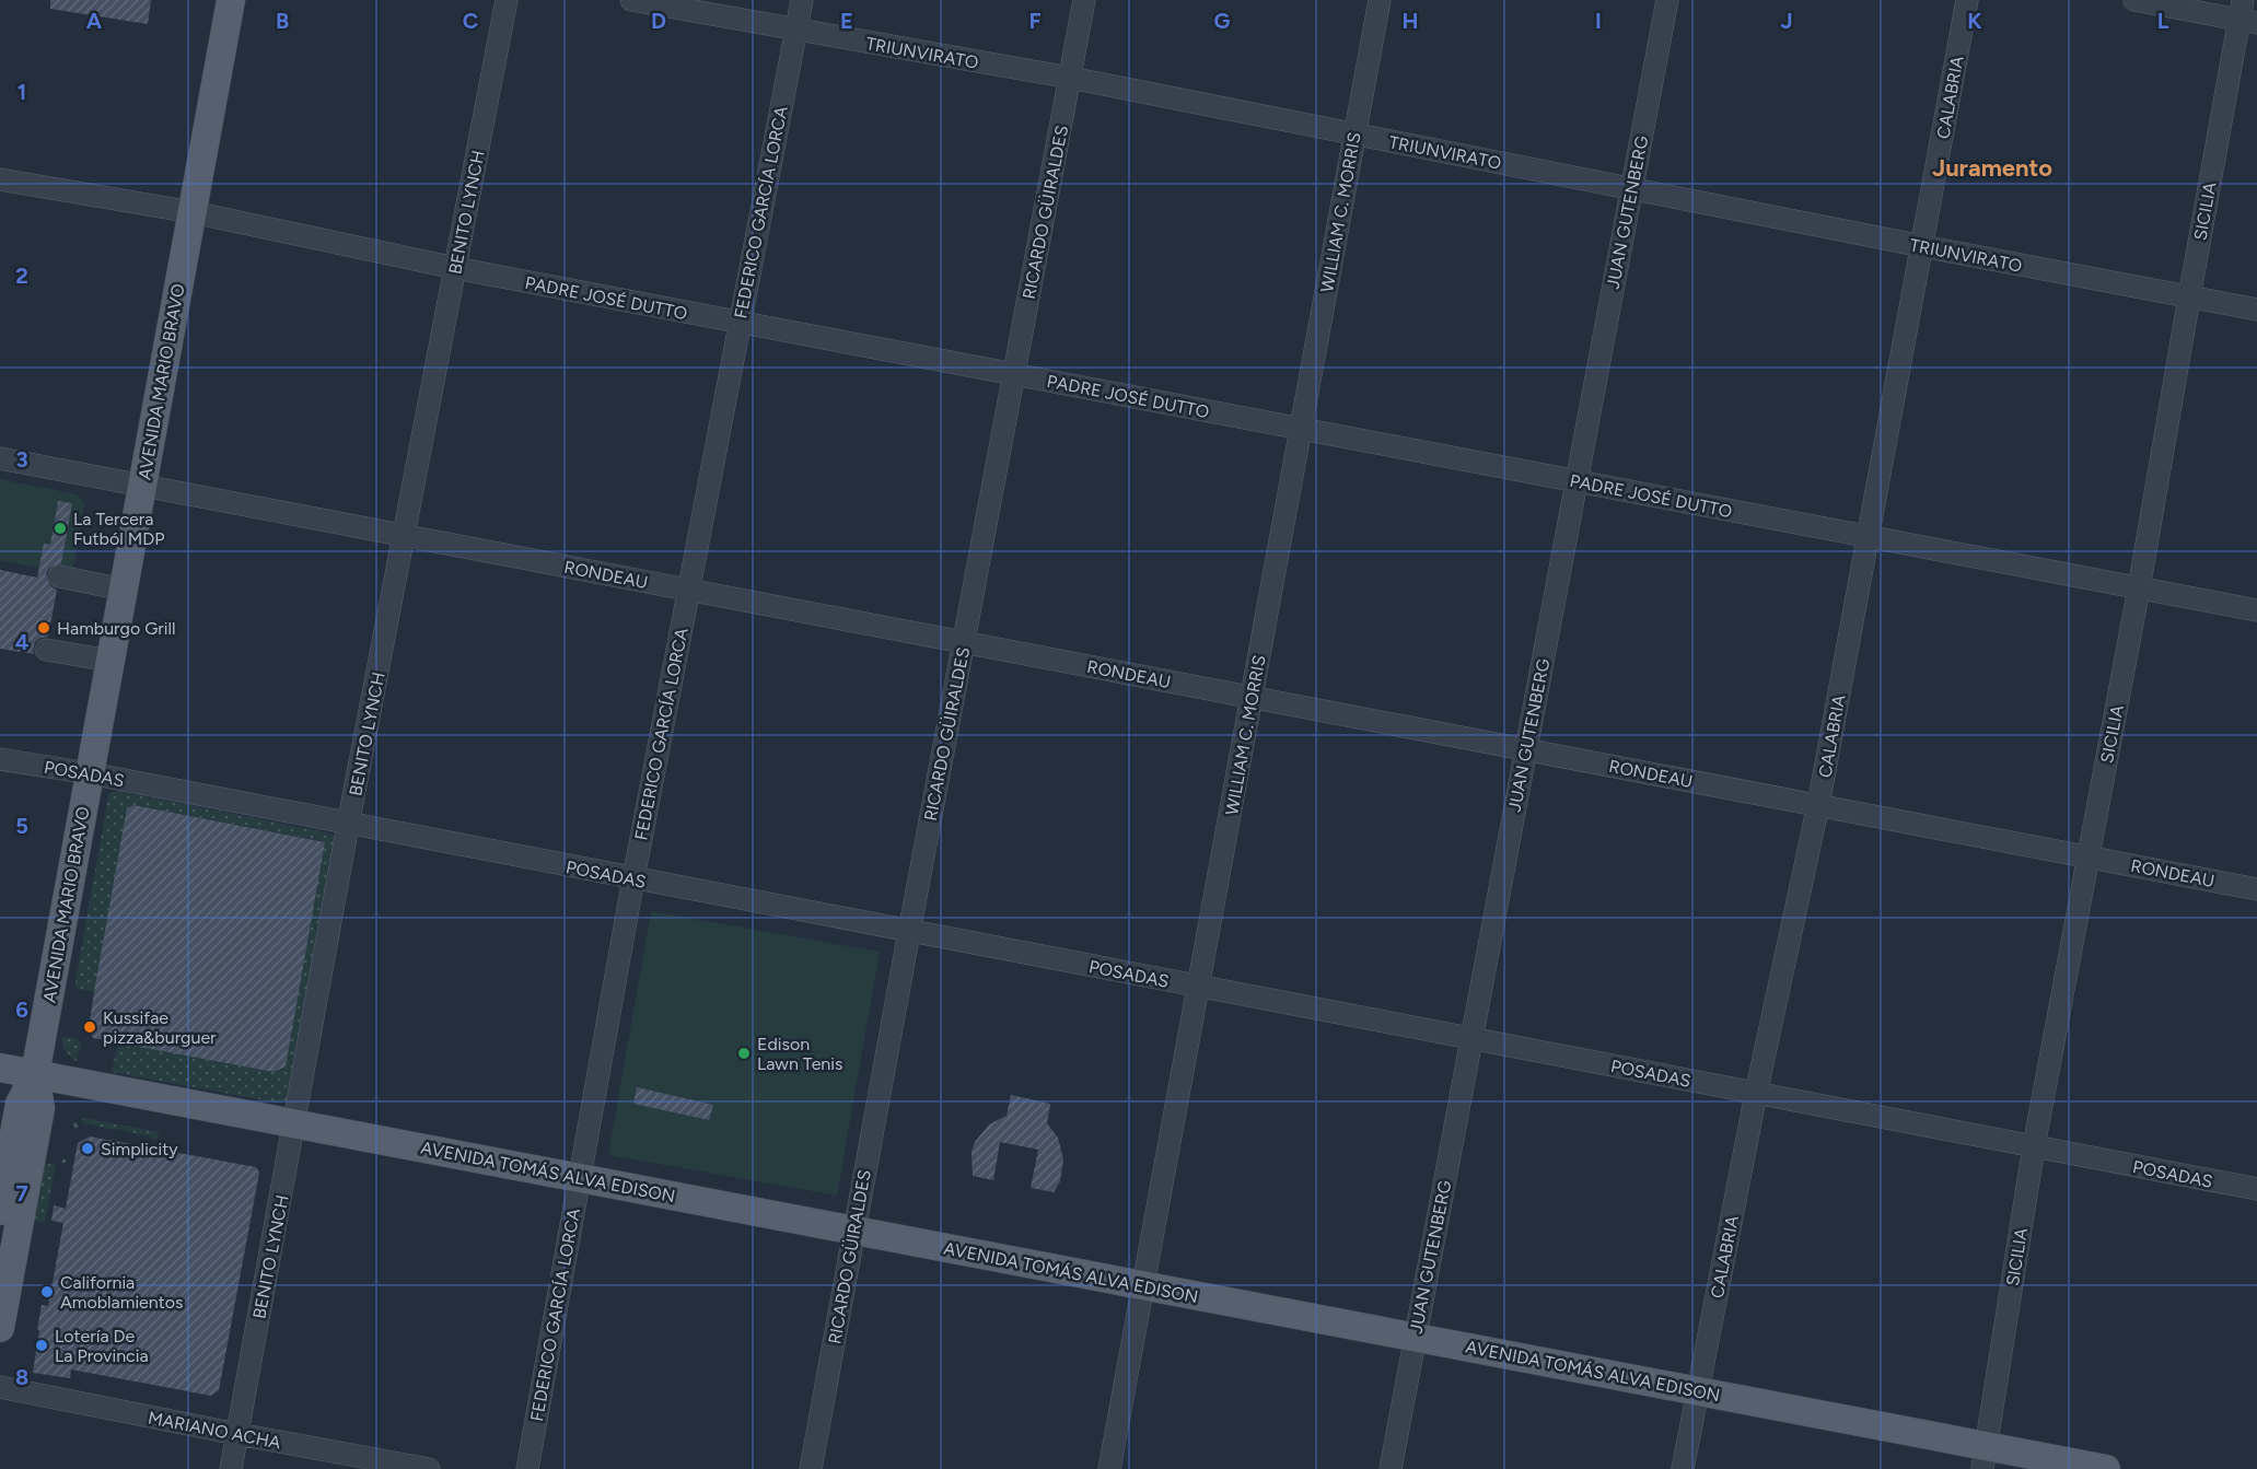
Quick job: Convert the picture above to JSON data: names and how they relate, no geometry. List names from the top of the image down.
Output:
{
  "streets": {
    "main road": ["AVENIDA MARIO BRAVO", "AVENIDA TOMÁS ALVA EDISON"],
    "street": [
      "TRIUNVIRATO",
      "CALABRIA",
      "SICILIA",
      "BENITO LYNCH",
      "FEDERICO GARCÍA LORCA",
      "RICARDO GÜIRALDES",
      "WILLIAM C. MORRIS",
      "JUAN GUTENBERG",
      "PADRE JOSÉ DUTTO",
      "RONDEAU",
      "POSADAS",
      "MARIANO ACHA"
    ]
  },
  "crossings": [
    ["TRIUNVIRATO", "CALABRIA"],
    ["TRIUNVIRATO", "SICILIA"],
    ["TRIUNVIRATO", "FEDERICO GARCÍA LORCA"],
    ["TRIUNVIRATO", "RICARDO GÜIRALDES"],
    ["TRIUNVIRATO", "WILLIAM C. MORRIS"],
    ["TRIUNVIRATO", "JUAN GUTENBERG"],
    ["CALABRIA", "PADRE JOSÉ DUTTO"],
    ["CALABRIA", "RONDEAU"],
    ["CALABRIA", "POSADAS"],
    ["CALABRIA", "AVENIDA TOMÁS ALVA EDISON"],
    ["SICILIA", "PADRE JOSÉ DUTTO"],
    ["SICILIA", "RONDEAU"],
    ["SICILIA", "POSADAS"],
    ["SICILIA", "AVENIDA TOMÁS ALVA EDISON"],
    ["BENITO LYNCH", "PADRE JOSÉ DUTTO"],
    ["BENITO LYNCH", "RONDEAU"],
    ["BENITO LYNCH", "POSADAS"],
    ["BENITO LYNCH", "AVENIDA TOMÁS ALVA EDISON"],
    ["BENITO LYNCH", "MARIANO ACHA"],
    ["FEDERICO GARCÍA LORCA", "PADRE JOSÉ DUTTO"],
    ["FEDERICO GARCÍA LORCA", "RONDEAU"],
    ["FEDERICO GARCÍA LORCA", "POSADAS"],
    ["FEDERICO GARCÍA LORCA", "AVENIDA TOMÁS ALVA EDISON"],
    ["RICARDO GÜIRALDES", "PADRE JOSÉ DUTTO"],
    ["RICARDO GÜIRALDES", "RONDEAU"],
    ["RICARDO GÜIRALDES", "POSADAS"],
    ["RICARDO GÜIRALDES", "AVENIDA TOMÁS ALVA EDISON"],
    ["WILLIAM C. MORRIS", "PADRE JOSÉ DUTTO"],
    ["WILLIAM C. MORRIS", "RONDEAU"],
    ["WILLIAM C. MORRIS", "POSADAS"],
    ["WILLIAM C. MORRIS", "AVENIDA TOMÁS ALVA EDISON"],
    ["JUAN GUTENBERG", "PADRE JOSÉ DUTTO"],
    ["JUAN GUTENBERG", "RONDEAU"],
    ["JUAN GUTENBERG", "POSADAS"],
    ["JUAN GUTENBERG", "AVENIDA TOMÁS ALVA EDISON"],
    ["PADRE JOSÉ DUTTO", "AVENIDA MARIO BRAVO"],
    ["AVENIDA MARIO BRAVO", "RONDEAU"],
    ["AVENIDA MARIO BRAVO", "POSADAS"],
    ["AVENIDA MARIO BRAVO", "AVENIDA TOMÁS ALVA EDISON"]
  ],
  "districts": ["Juramento"],
  "places": [
    "La Tercera Futból MDP",
    "Hamburgo Grill",
    "Kussifae pizza&burguer",
    "Edison Lawn Tenis",
    "Simplicity",
    "California Amoblamientos",
    "Lotería De La Provincia"
  ],
  "grid": {
    "columns": [
      "A",
      "B",
      "C",
      "D",
      "E",
      "F",
      "G",
      "H",
      "I",
      "J",
      "K",
      "L"
    ],
    "rows": [
      "1",
      "2",
      "3",
      "4",
      "5",
      "6",
      "7",
      "8"
    ]
  }
}
